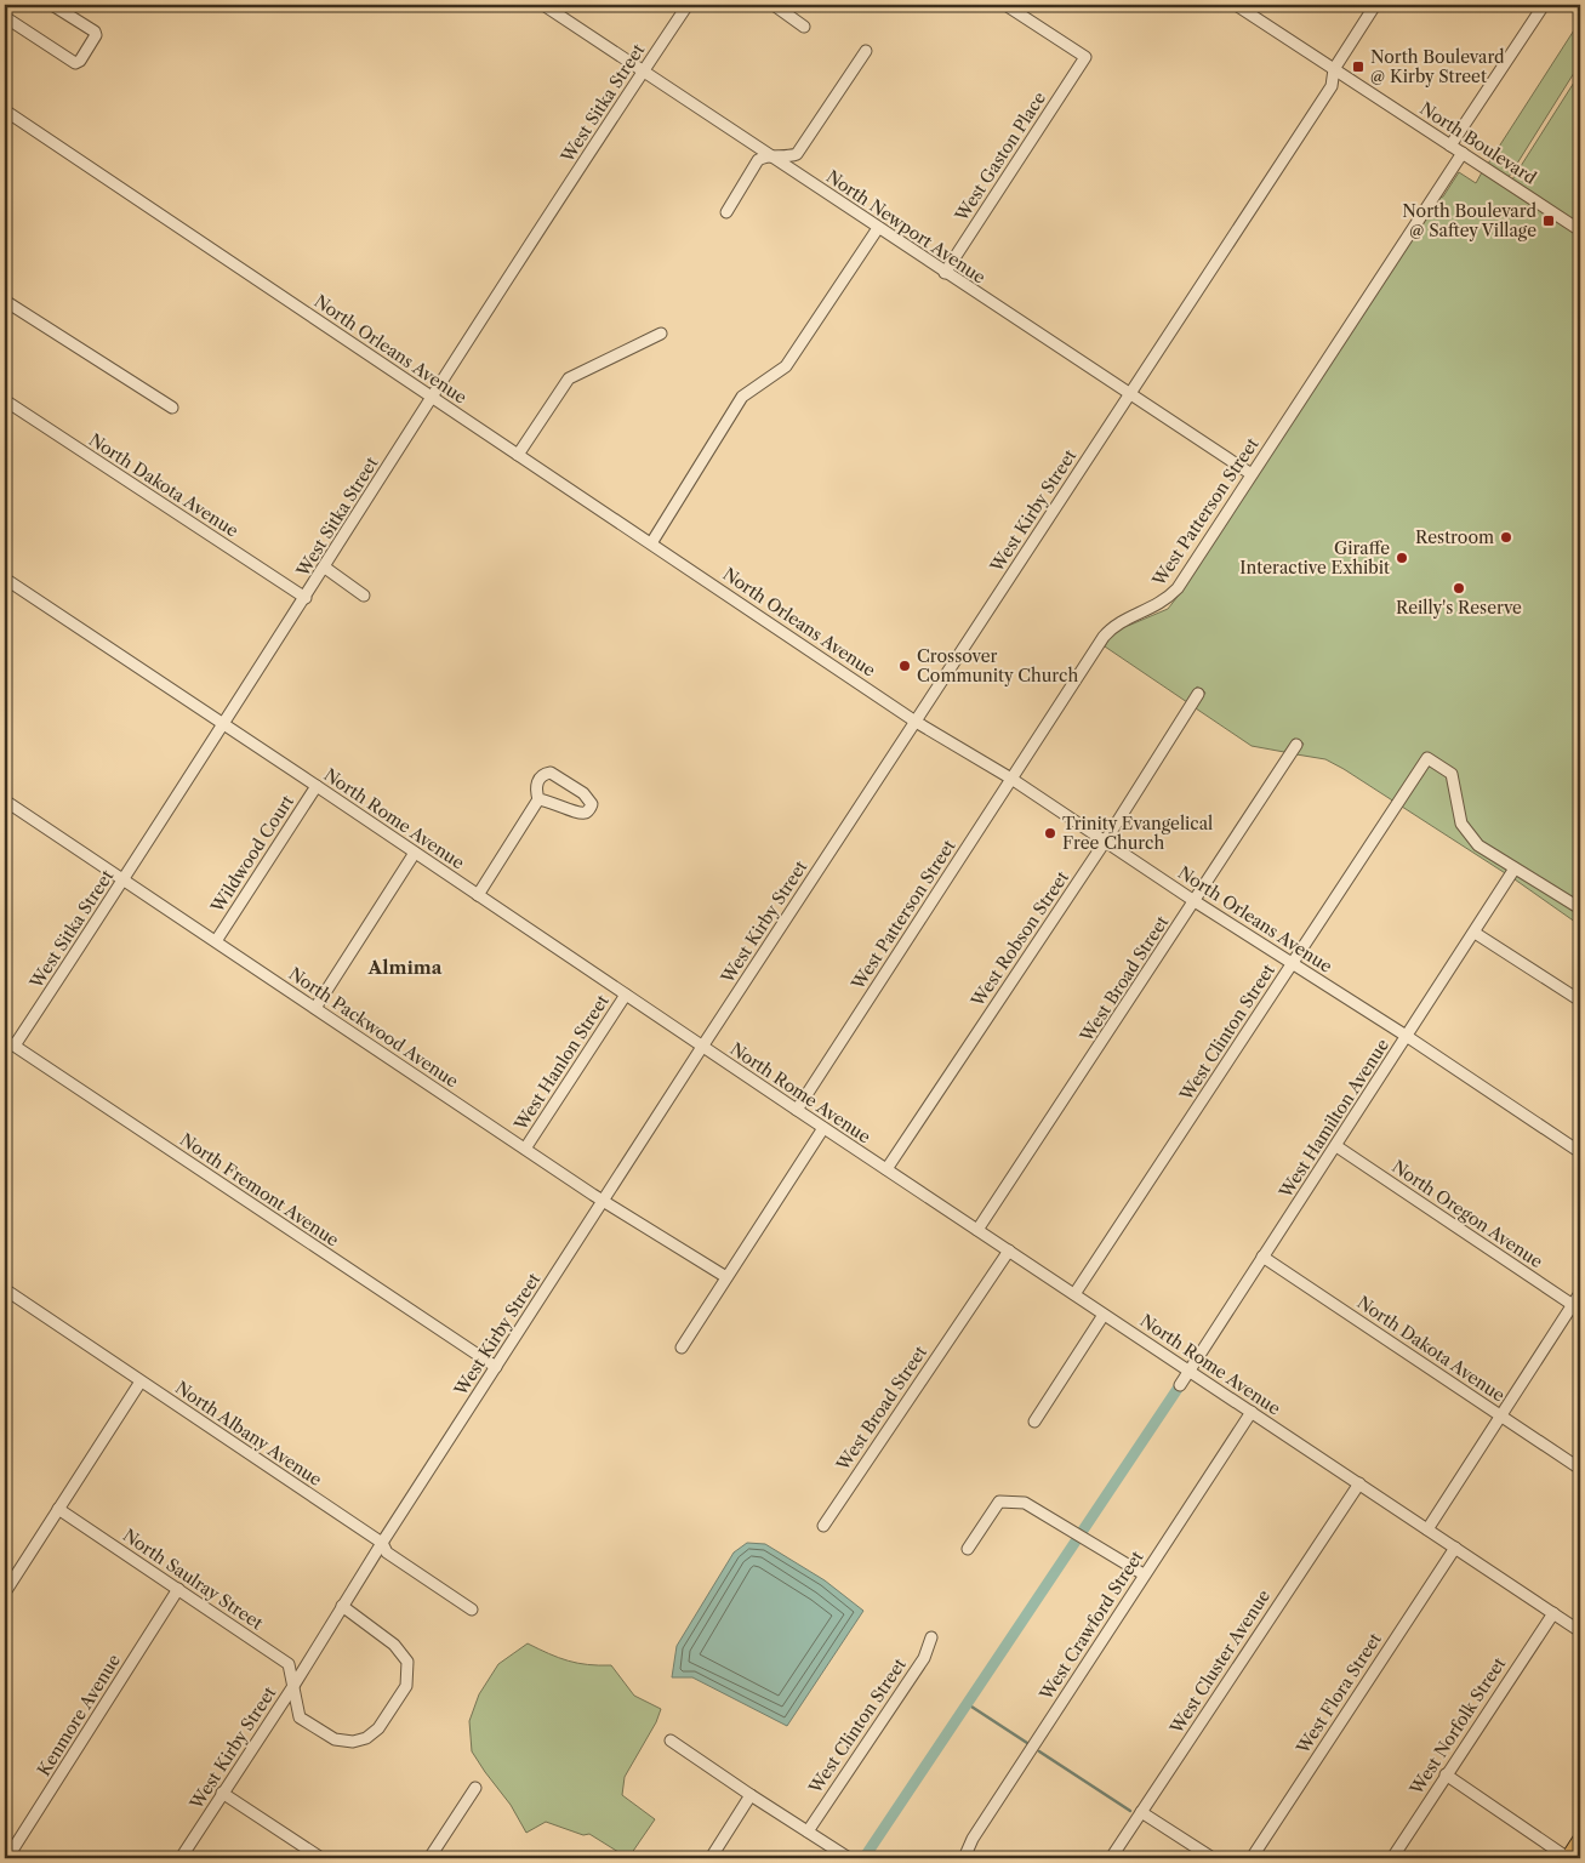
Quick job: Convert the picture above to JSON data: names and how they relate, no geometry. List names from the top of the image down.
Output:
{
  "streets": {
    "street": [
      "West Sitka Street",
      "North Boulevard",
      "West Gaston Place",
      "North Newport Avenue",
      "North Orleans Avenue",
      "North Dakota Avenue",
      "West Kirby Street",
      "West Patterson Street",
      "North Rome Avenue",
      "Wildwood Court",
      "West Robson Street",
      "West Broad Street",
      "North Packwood Avenue",
      "West Clinton Street",
      "West Hanlon Street",
      "West Hamilton Avenue",
      "North Fremont Avenue",
      "North Oregon Avenue",
      "North Albany Avenue",
      "North Saulray Street",
      "West Crawford Street",
      "West Cluster Avenue",
      "West Flora Street",
      "Kenmore Avenue",
      "West Norfolk Street"
    ]
  },
  "crossings": [
    ["West Sitka Street", "North Newport Avenue"],
    ["West Sitka Street", "North Orleans Avenue"],
    ["West Sitka Street", "North Dakota Avenue"],
    ["West Sitka Street", "North Rome Avenue"],
    ["West Sitka Street", "North Packwood Avenue"],
    ["West Sitka Street", "North Fremont Avenue"],
    ["North Boulevard", "West Kirby Street"],
    ["North Boulevard", "West Patterson Street"],
    ["West Gaston Place", "North Newport Avenue"],
    ["North Newport Avenue", "West Kirby Street"],
    ["North Newport Avenue", "West Patterson Street"],
    ["North Orleans Avenue", "West Kirby Street"],
    ["North Orleans Avenue", "West Patterson Street"],
    ["North Orleans Avenue", "West Robson Street"],
    ["North Orleans Avenue", "West Broad Street"],
    ["North Orleans Avenue", "West Clinton Street"],
    ["North Orleans Avenue", "West Hamilton Avenue"],
    ["North Dakota Avenue", "West Hamilton Avenue"],
    ["West Kirby Street", "North Rome Avenue"],
    ["West Kirby Street", "North Packwood Avenue"],
    ["West Kirby Street", "North Fremont Avenue"],
    ["West Kirby Street", "North Albany Avenue"],
    ["West Kirby Street", "North Saulray Street"],
    ["West Patterson Street", "North Rome Avenue"],
    ["North Rome Avenue", "Wildwood Court"],
    ["North Rome Avenue", "West Robson Street"],
    ["North Rome Avenue", "West Broad Street"],
    ["North Rome Avenue", "West Clinton Street"],
    ["North Rome Avenue", "West Hanlon Street"],
    ["North Rome Avenue", "West Hamilton Avenue"],
    ["North Rome Avenue", "West Crawford Street"],
    ["North Rome Avenue", "West Cluster Avenue"],
    ["North Rome Avenue", "West Flora Street"],
    ["North Rome Avenue", "West Norfolk Street"],
    ["Wildwood Court", "North Packwood Avenue"],
    ["North Packwood Avenue", "West Hanlon Street"],
    ["West Clinton Street", "West Hamilton Avenue"],
    ["West Hamilton Avenue", "North Oregon Avenue"],
    ["North Saulray Street", "Kenmore Avenue"]
  ],
  "districts": ["Almima"],
  "places": {
    "transit": ["North Boulevard @ Kirby Street", "North Boulevard @ Saftey Village"],
    "other": [
      "Restroom",
      "Giraffe Interactive Exhibit",
      "Reilly's Reserve",
      "Crossover Community Church",
      "Trinity Evangelical Free Church"
    ]
  }
}
